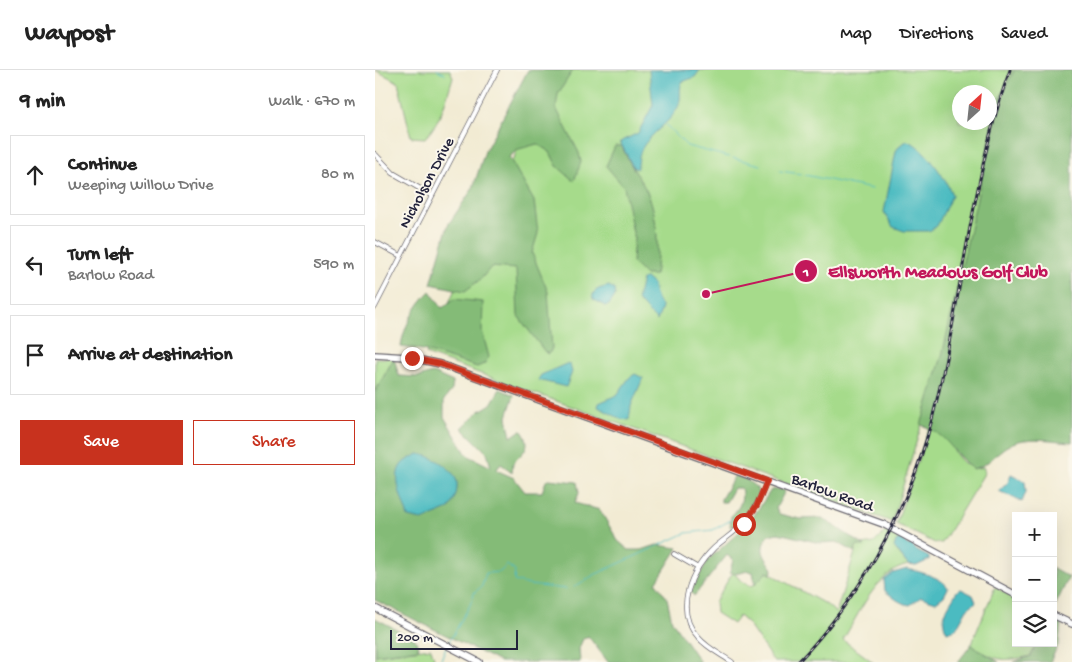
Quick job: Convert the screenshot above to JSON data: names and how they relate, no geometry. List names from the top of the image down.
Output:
{
  "streets": {
    "street": ["Nicholson Drive", "Barlow Road"]
  },
  "places": ["Ellsworth Meadows Golf Club"],
  "scale_bar": "200 m",
  "north": "top right",
  "page": {
    "header": "Waypost",
    "nav": ["Map", "Directions", "Saved"],
    "heading": ["9 min", "Walk · 670 m"],
    "list": [
      ["Continue", "Weeping Willow Drive", "80 m"],
      ["Turn left", "Barlow Road", "590 m"],
      "Arrive at destination"
    ],
    "buttons": ["Save", "Share"],
    "map_buttons": ["+", "−"],
    "scale": "200 m"
  }
}
